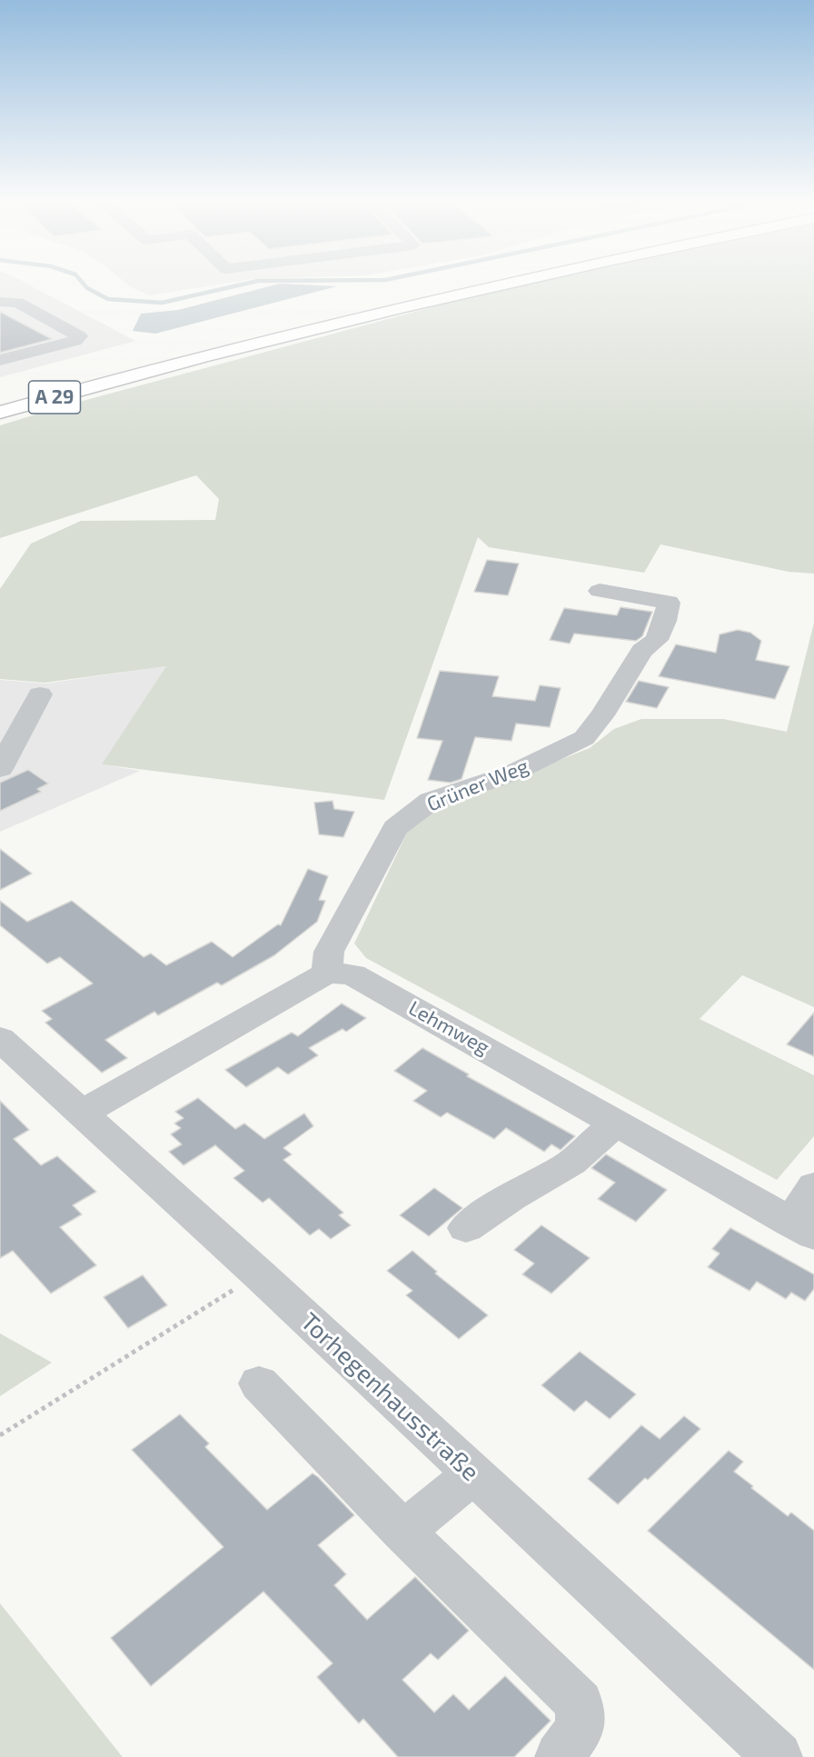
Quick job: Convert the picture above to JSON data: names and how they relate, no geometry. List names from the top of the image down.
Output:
{
  "streets": {
    "highway": ["A 29"],
    "street": ["Grüner Weg", "Lehmweg", "Torhegenhausstraße"]
  },
  "crossings": [
    ["Grüner Weg", "Lehmweg"]
  ]
}
